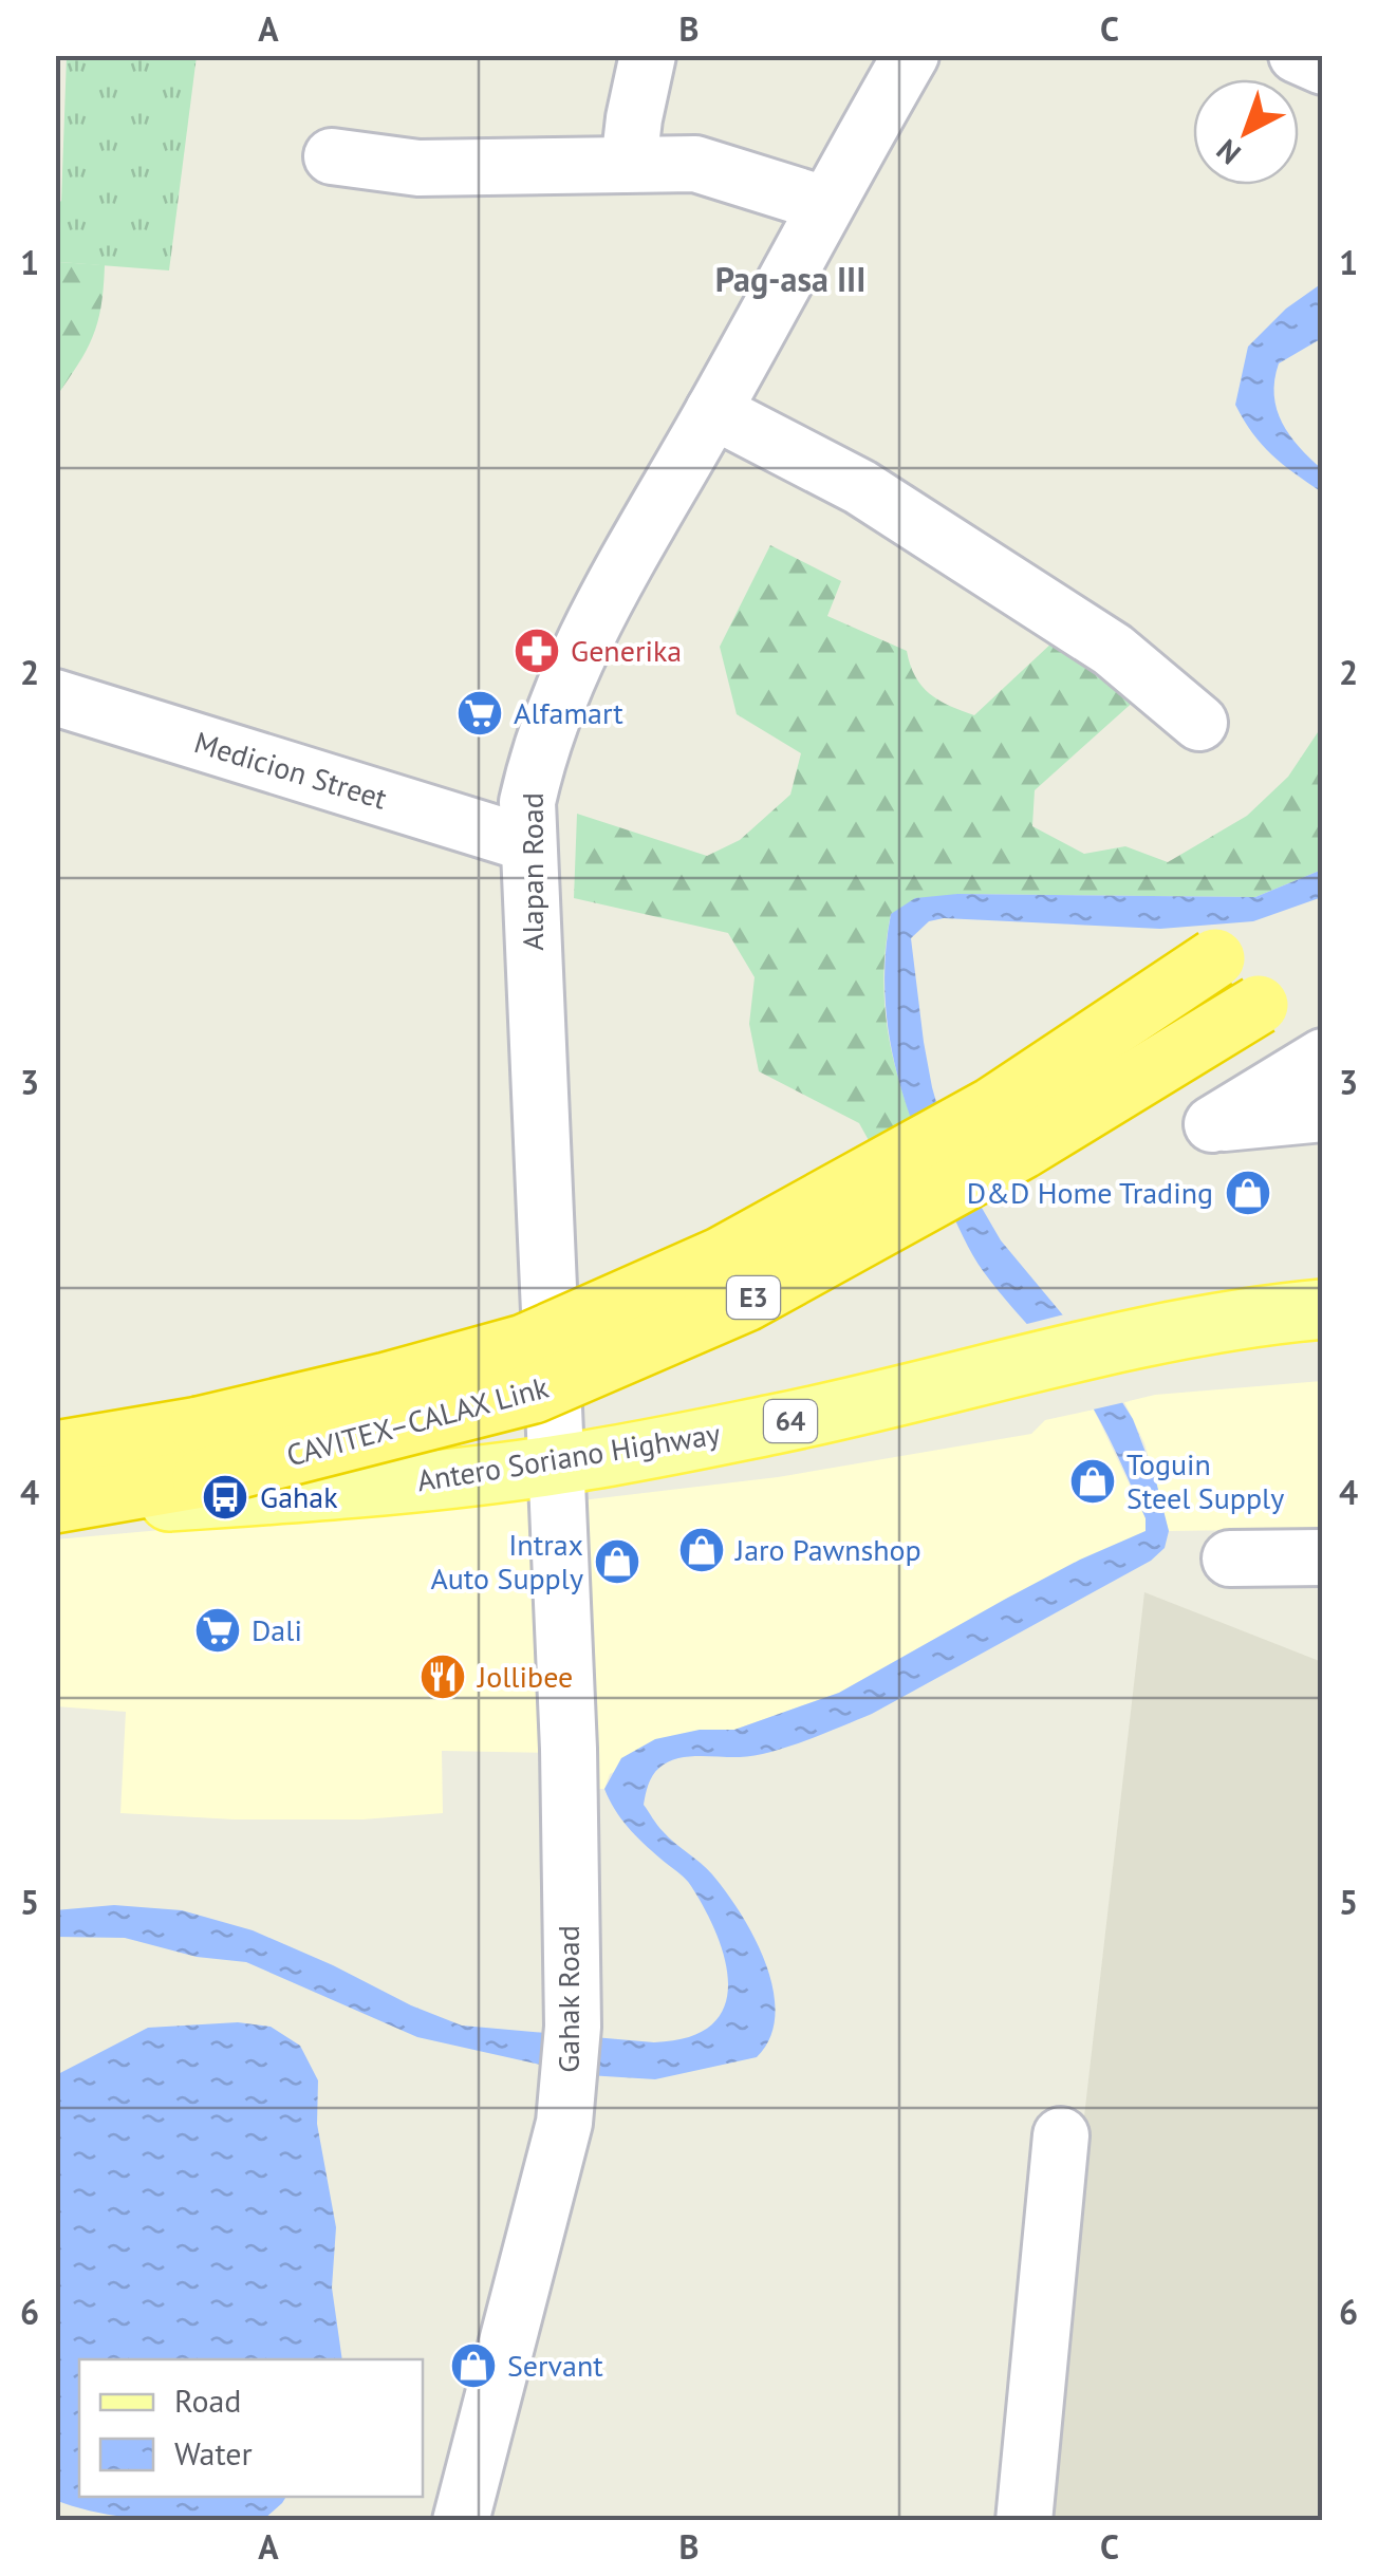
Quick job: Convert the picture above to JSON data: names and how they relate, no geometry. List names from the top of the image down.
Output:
{
  "streets": {
    "highway": ["E3", "CAVITEX–CALAX Link"],
    "main road": ["64", "Antero Soriano Highway"],
    "street": ["Medicion Street", "Alapan Road", "Gahak Road"]
  },
  "crossings": [
    ["Medicion Street", "Alapan Road"],
    ["Alapan Road", "Antero Soriano Highway"],
    ["Alapan Road", "Gahak Road"],
    ["CAVITEX–CALAX Link", "Antero Soriano Highway"],
    ["Antero Soriano Highway", "Gahak Road"]
  ],
  "districts": ["Pag-asa III"],
  "places": {
    "pharmacy": ["Generika"],
    "supermarket": ["Alfamart", "Dali"],
    "shop": [
      "D&D Home Trading",
      "Toguin Steel Supply",
      "Jaro Pawnshop",
      "Intrax Auto Supply",
      "Servant"
    ],
    "bus stop": ["Gahak"],
    "restaurant": ["Jollibee"]
  },
  "legend": ["Road", "Water"],
  "north": "bottom left",
  "grid": {
    "columns": ["A", "B", "C"],
    "rows": [
      "1",
      "2",
      "3",
      "4",
      "5",
      "6"
    ]
  }
}
